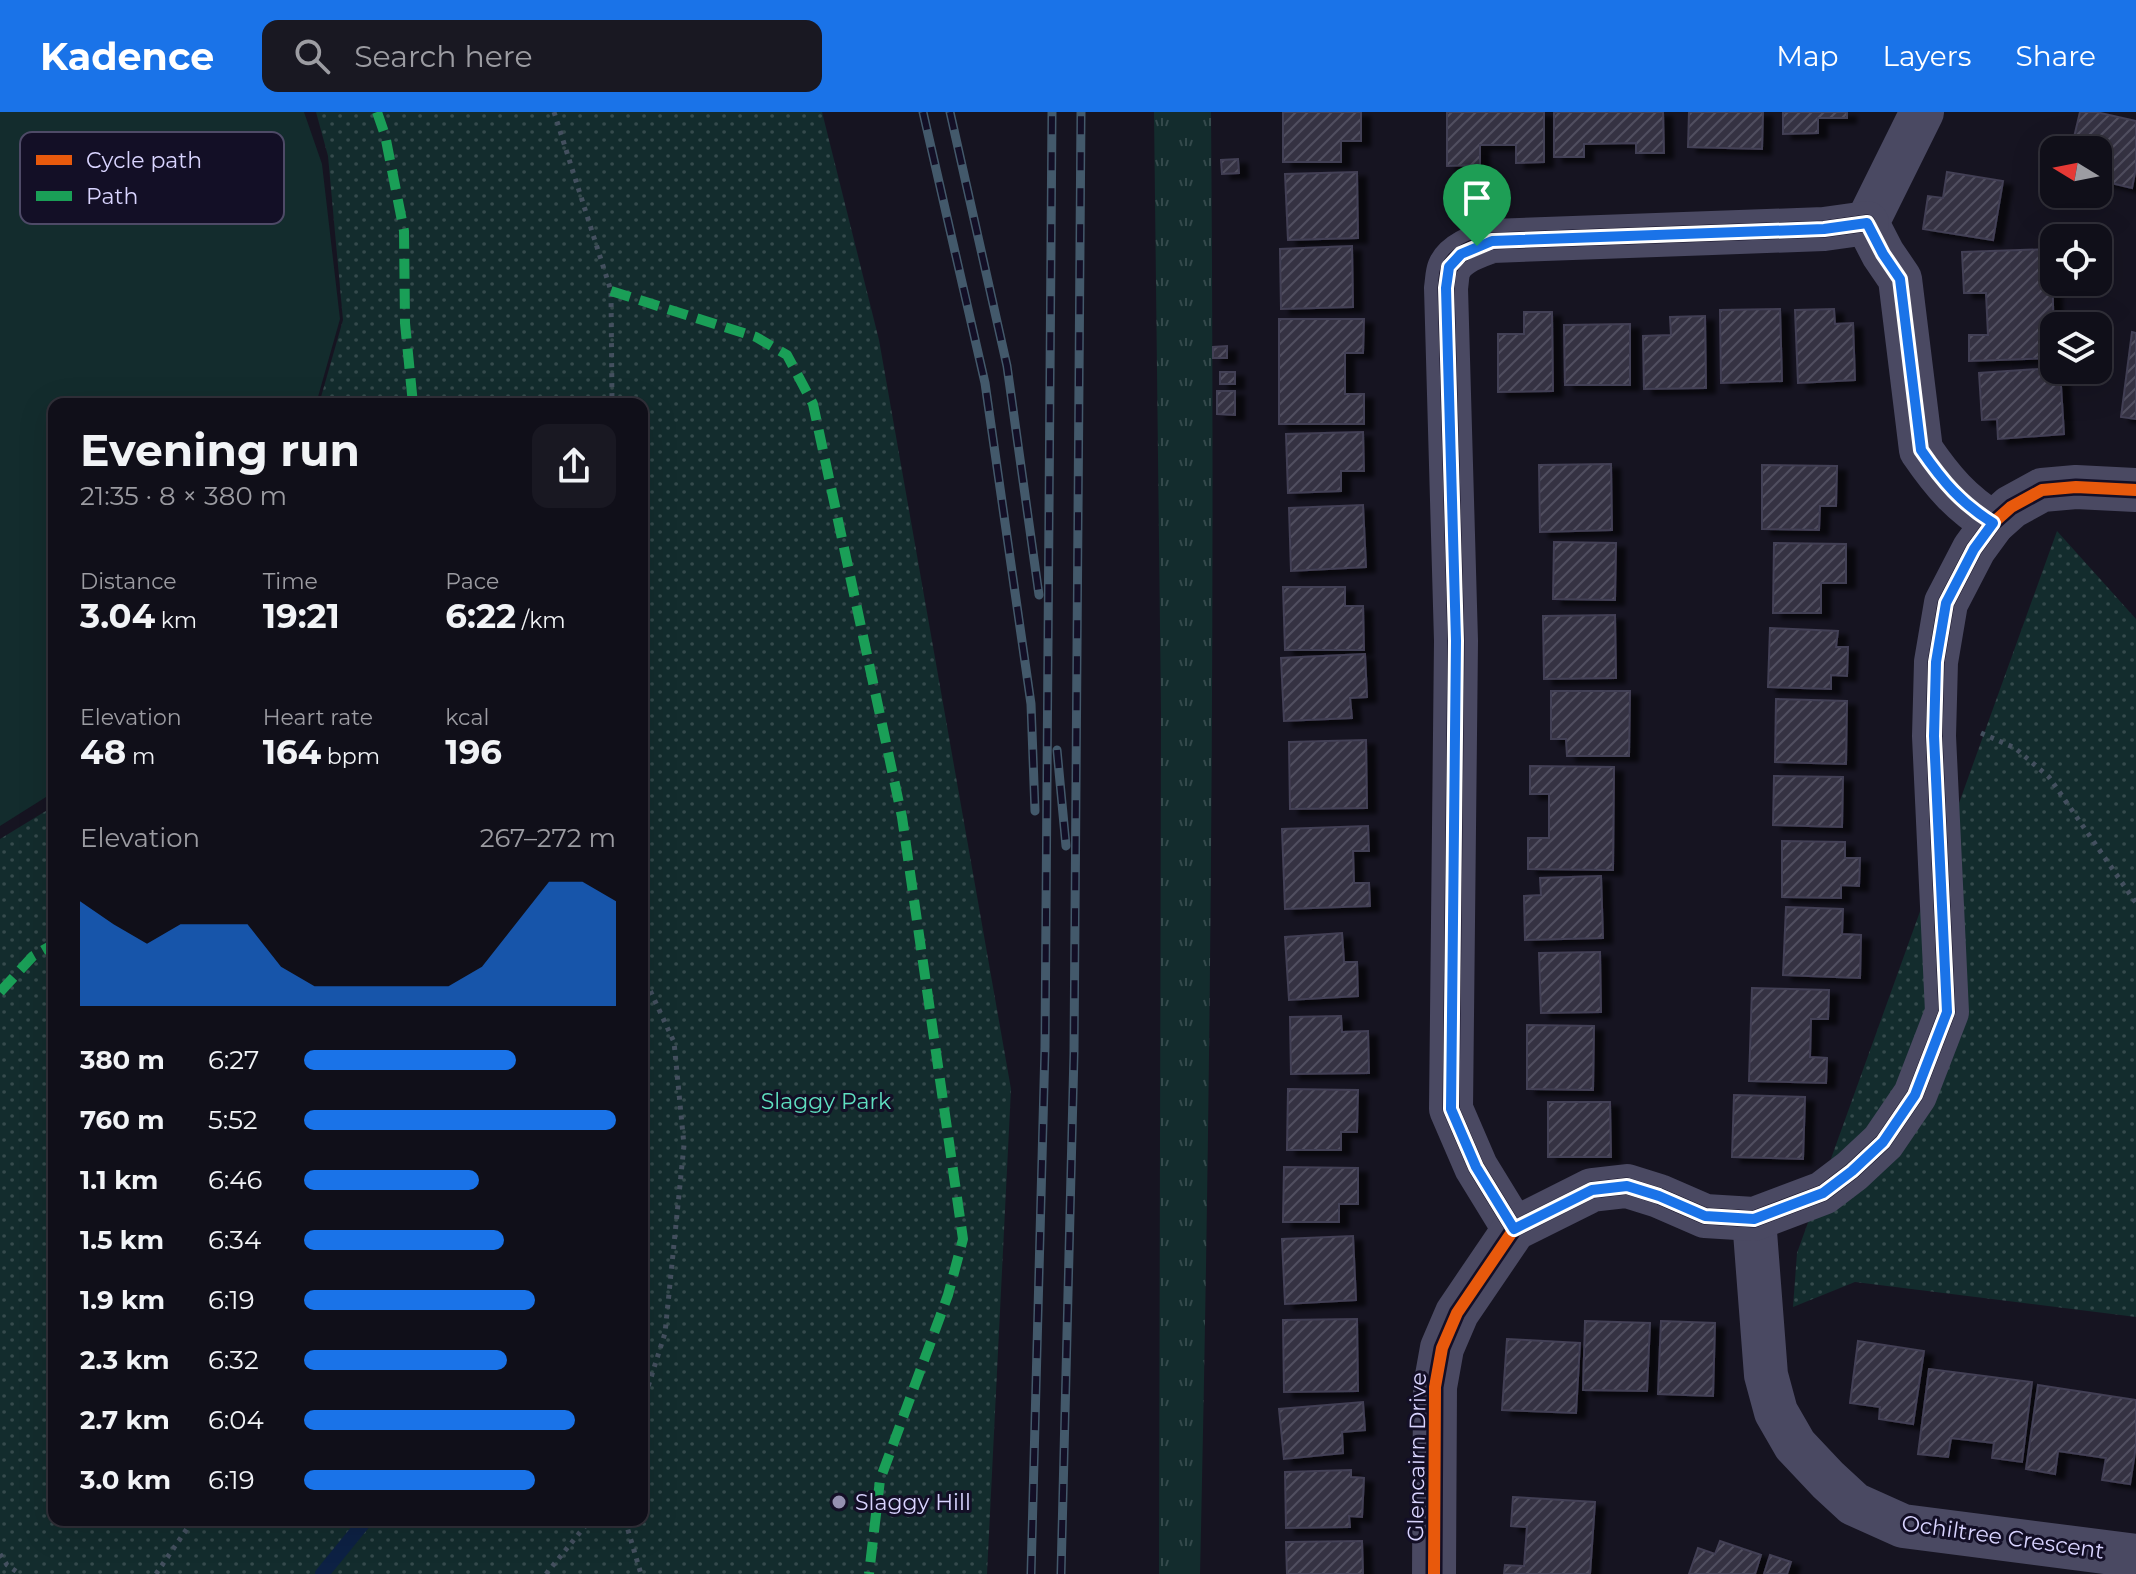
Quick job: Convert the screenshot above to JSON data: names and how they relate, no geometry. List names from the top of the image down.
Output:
{
  "streets": {
    "street": ["Glencairn Drive", "Ochiltree Crescent"]
  },
  "crossings": [
    ["Glencairn Drive", "Ochiltree Crescent"]
  ],
  "parks": ["Slaggy Park"],
  "places": ["Slaggy Hill"],
  "legend": ["Cycle path", "Path"],
  "north": "left",
  "page": {
    "header": "Kadence",
    "search": "Search here",
    "nav": ["Map", "Layers", "Share"],
    "heading": ["Evening run", "21:35 · 8 × 380 m"],
    "stats": [
      ["Distance", "3.04 km"],
      ["Time", "19:21"],
      ["Pace", "6:22 /km"],
      ["Elevation", "48 m"],
      ["Heart rate", "164 bpm"],
      ["kcal", "196"]
    ],
    "chart": ["Elevation", "267–272 m"],
    "list": [
      {
        "name": "380 m",
        "note": "6:27"
      },
      {
        "name": "760 m",
        "note": "5:52"
      },
      {
        "name": "1.1 km",
        "note": "6:46"
      },
      {
        "name": "1.5 km",
        "note": "6:34"
      },
      {
        "name": "1.9 km",
        "note": "6:19"
      },
      {
        "name": "2.3 km",
        "note": "6:32"
      },
      {
        "name": "2.7 km",
        "note": "6:04"
      },
      {
        "name": "3.0 km",
        "note": "6:19"
      }
    ]
  }
}
